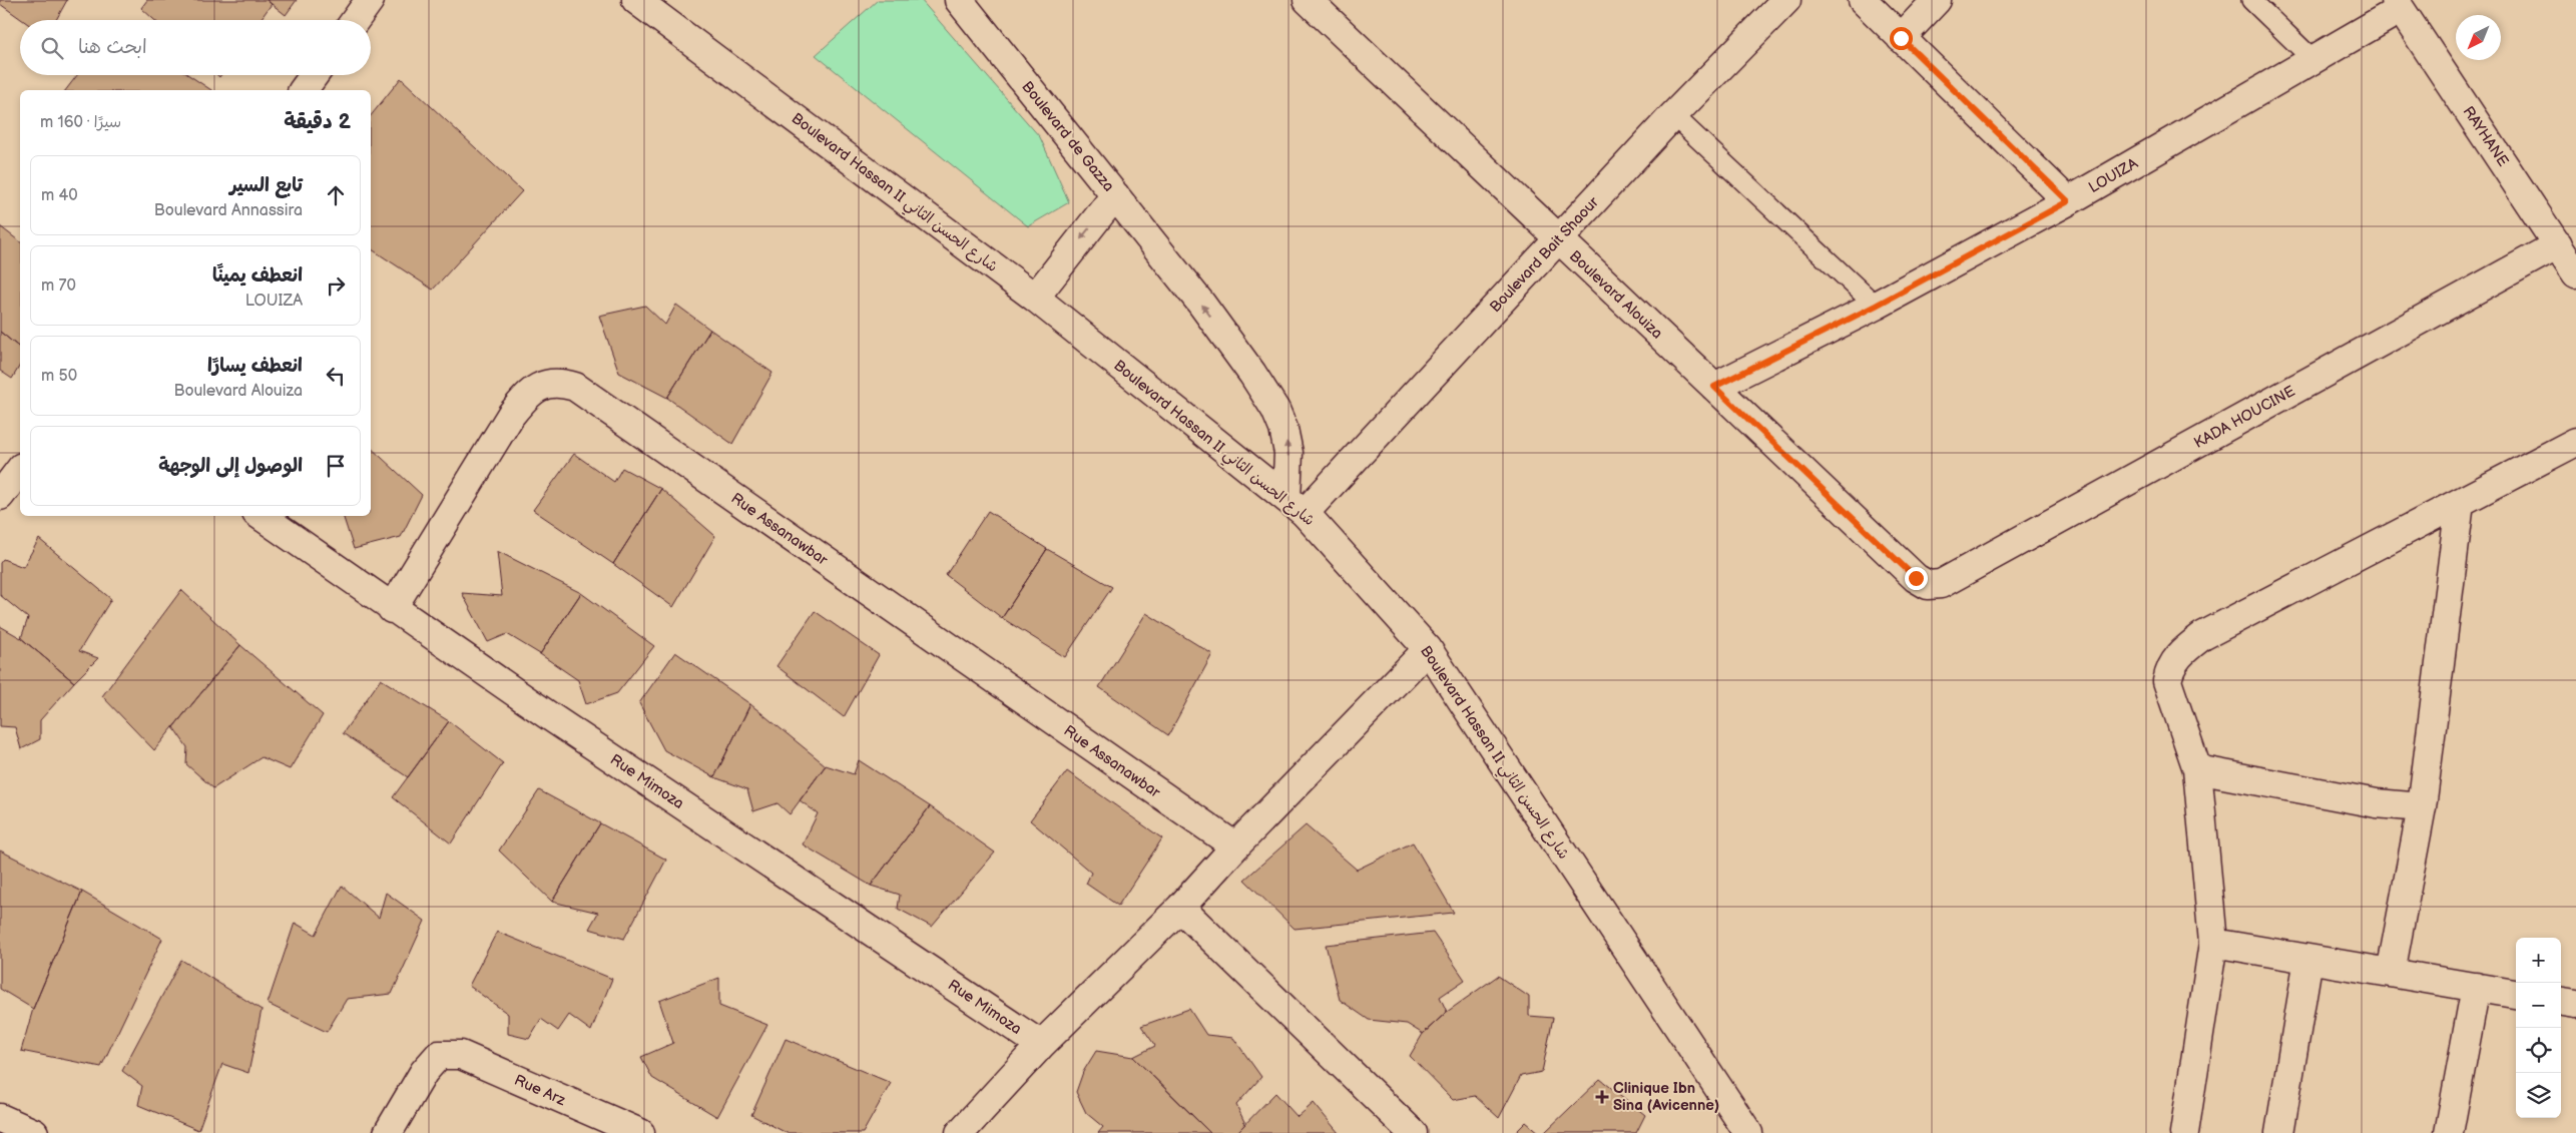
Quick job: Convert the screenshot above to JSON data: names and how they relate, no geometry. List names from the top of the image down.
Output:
{
  "streets": {
    "street": [
      "Boulevard de Gazza",
      "RAYHANE",
      "LOUIZA",
      "Boulevard Hassan II شارع الحسن الثاني",
      "Boulevard Bait Shaour",
      "Boulevard Alouiza",
      "KADA HOUCINE",
      "Rue Assanawbar",
      "Rue Mimoza",
      "Rue Arz"
    ]
  },
  "crossings": [
    ["Boulevard de Gazza", "Boulevard Hassan II شارع الحسن الثاني"],
    ["RAYHANE", "LOUIZA"],
    ["RAYHANE", "KADA HOUCINE"],
    ["LOUIZA", "Boulevard Alouiza"],
    ["Boulevard Hassan II شارع الحسن الثاني", "Boulevard Bait Shaour"],
    ["Boulevard Bait Shaour", "Boulevard Alouiza"],
    ["Boulevard Alouiza", "KADA HOUCINE"],
    ["Rue Assanawbar", "Rue Mimoza"]
  ],
  "places": {
    "health": ["Clinique Ibn Sina (Avicenne)"]
  },
  "north": "bottom left",
  "page": {
    "search": "ابحث هنا",
    "heading": ["2 دقيقة", "سيرًا · 160 m"],
    "list": [
      ["تابع السير", "Boulevard Annassira", "40 m"],
      ["انعطف يمينًا", "LOUIZA", "70 m"],
      ["انعطف يسارًا", "Boulevard Alouiza", "50 m"],
      "الوصول إلى الوجهة"
    ],
    "map_buttons": ["+", "−"]
  }
}
